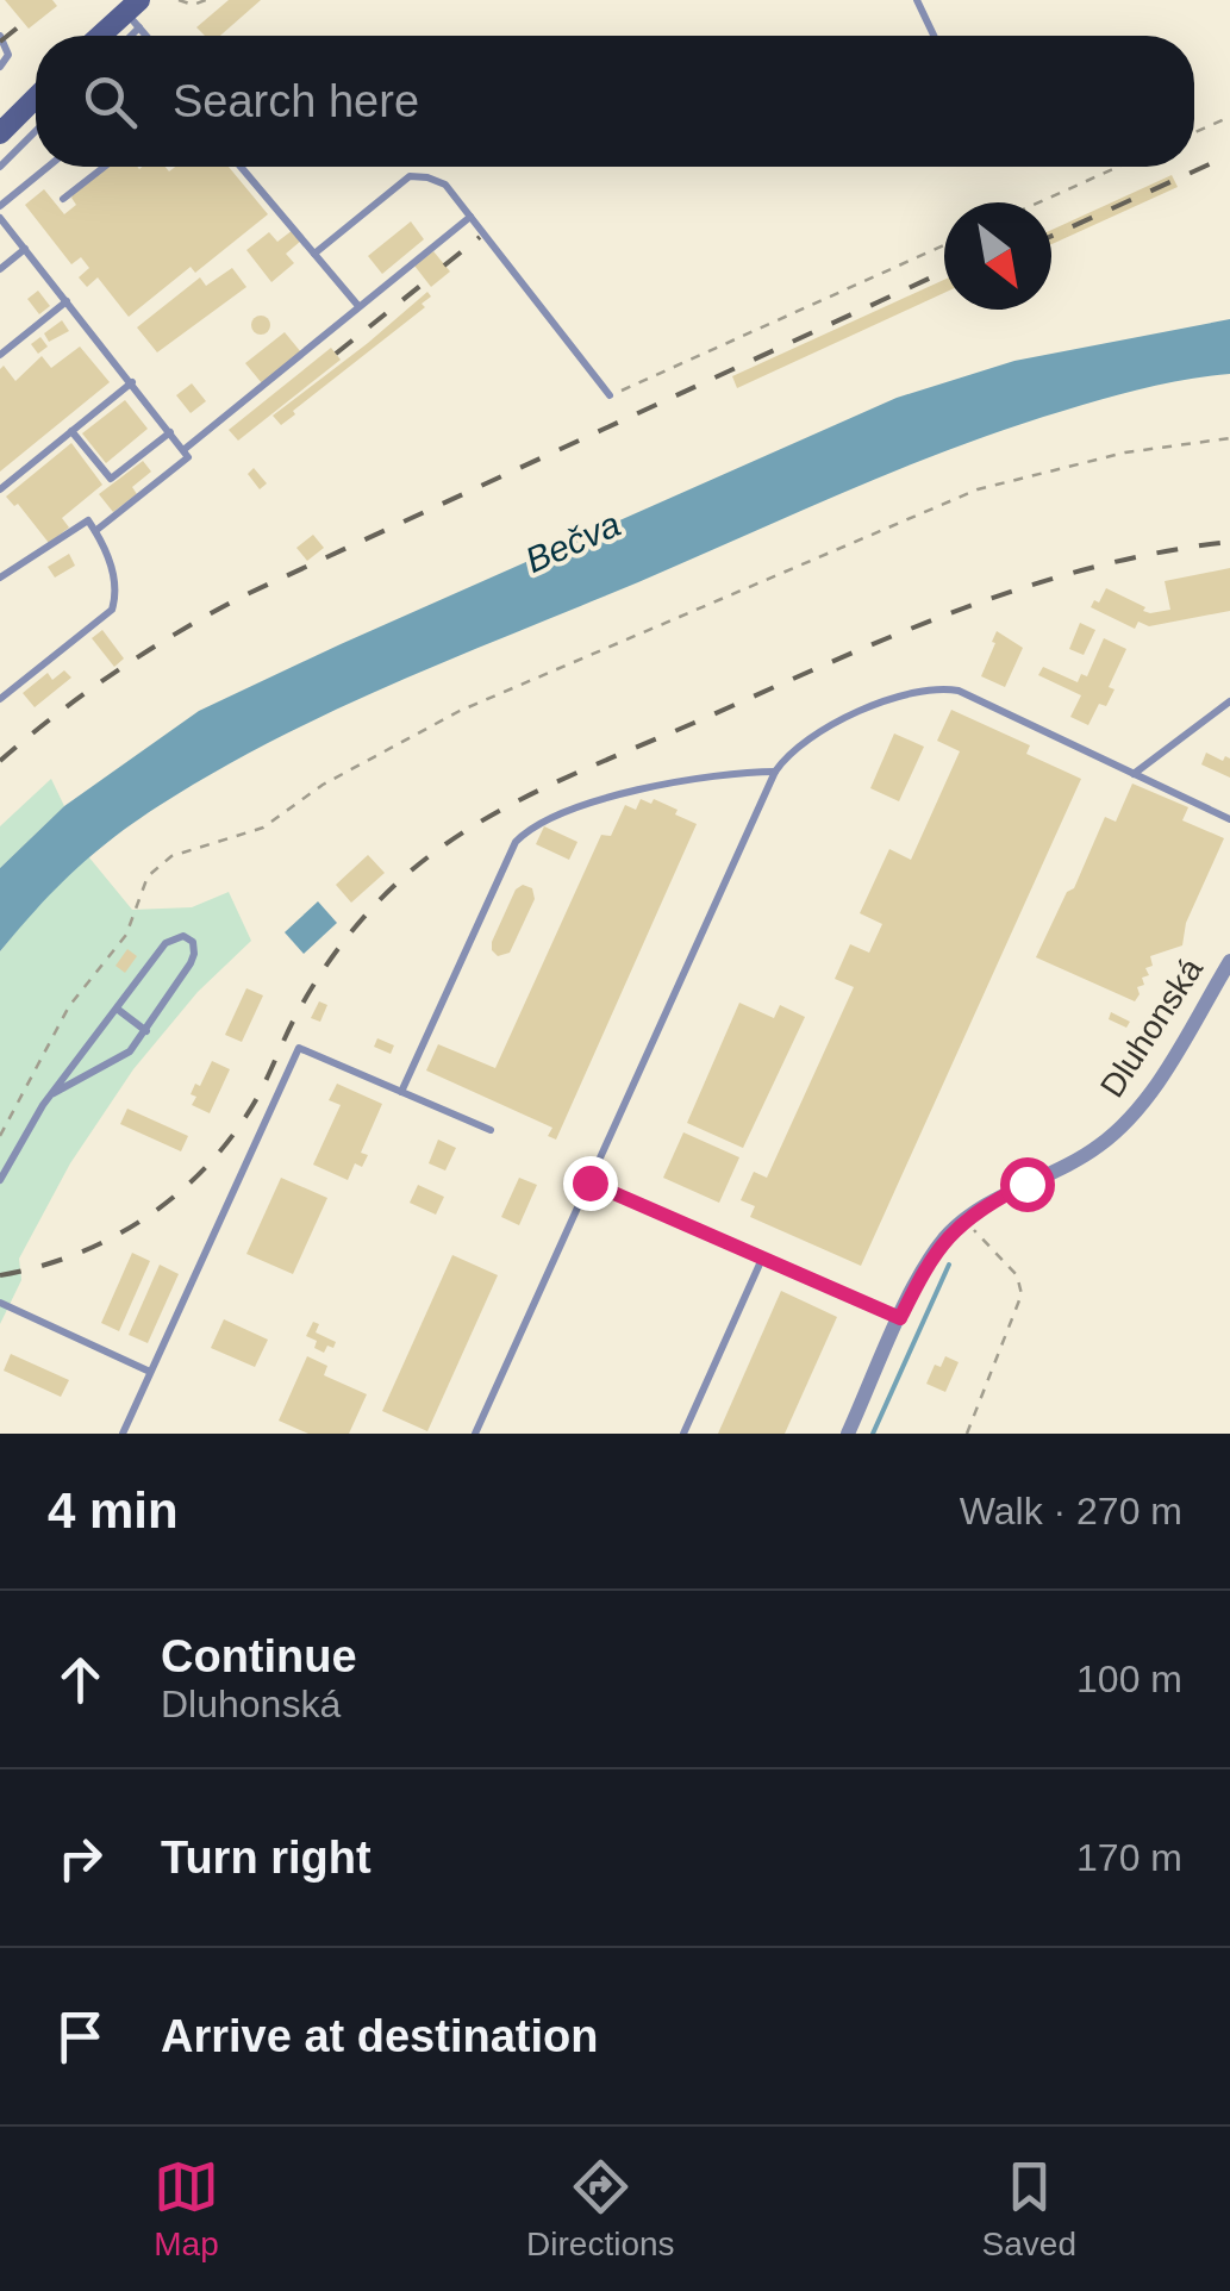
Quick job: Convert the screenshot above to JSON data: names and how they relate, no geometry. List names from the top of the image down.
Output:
{
  "streets": {
    "street": ["Dluhonská"]
  },
  "water": ["Bečva"],
  "north": "bottom right",
  "page": {
    "search": "Search here",
    "heading": ["4 min", "Walk · 270 m"],
    "list": [
      ["Continue", "Dluhonská", "100 m"],
      ["Turn right", "170 m"],
      "Arrive at destination"
    ],
    "nav": ["Map", "Directions", "Saved"]
  }
}
